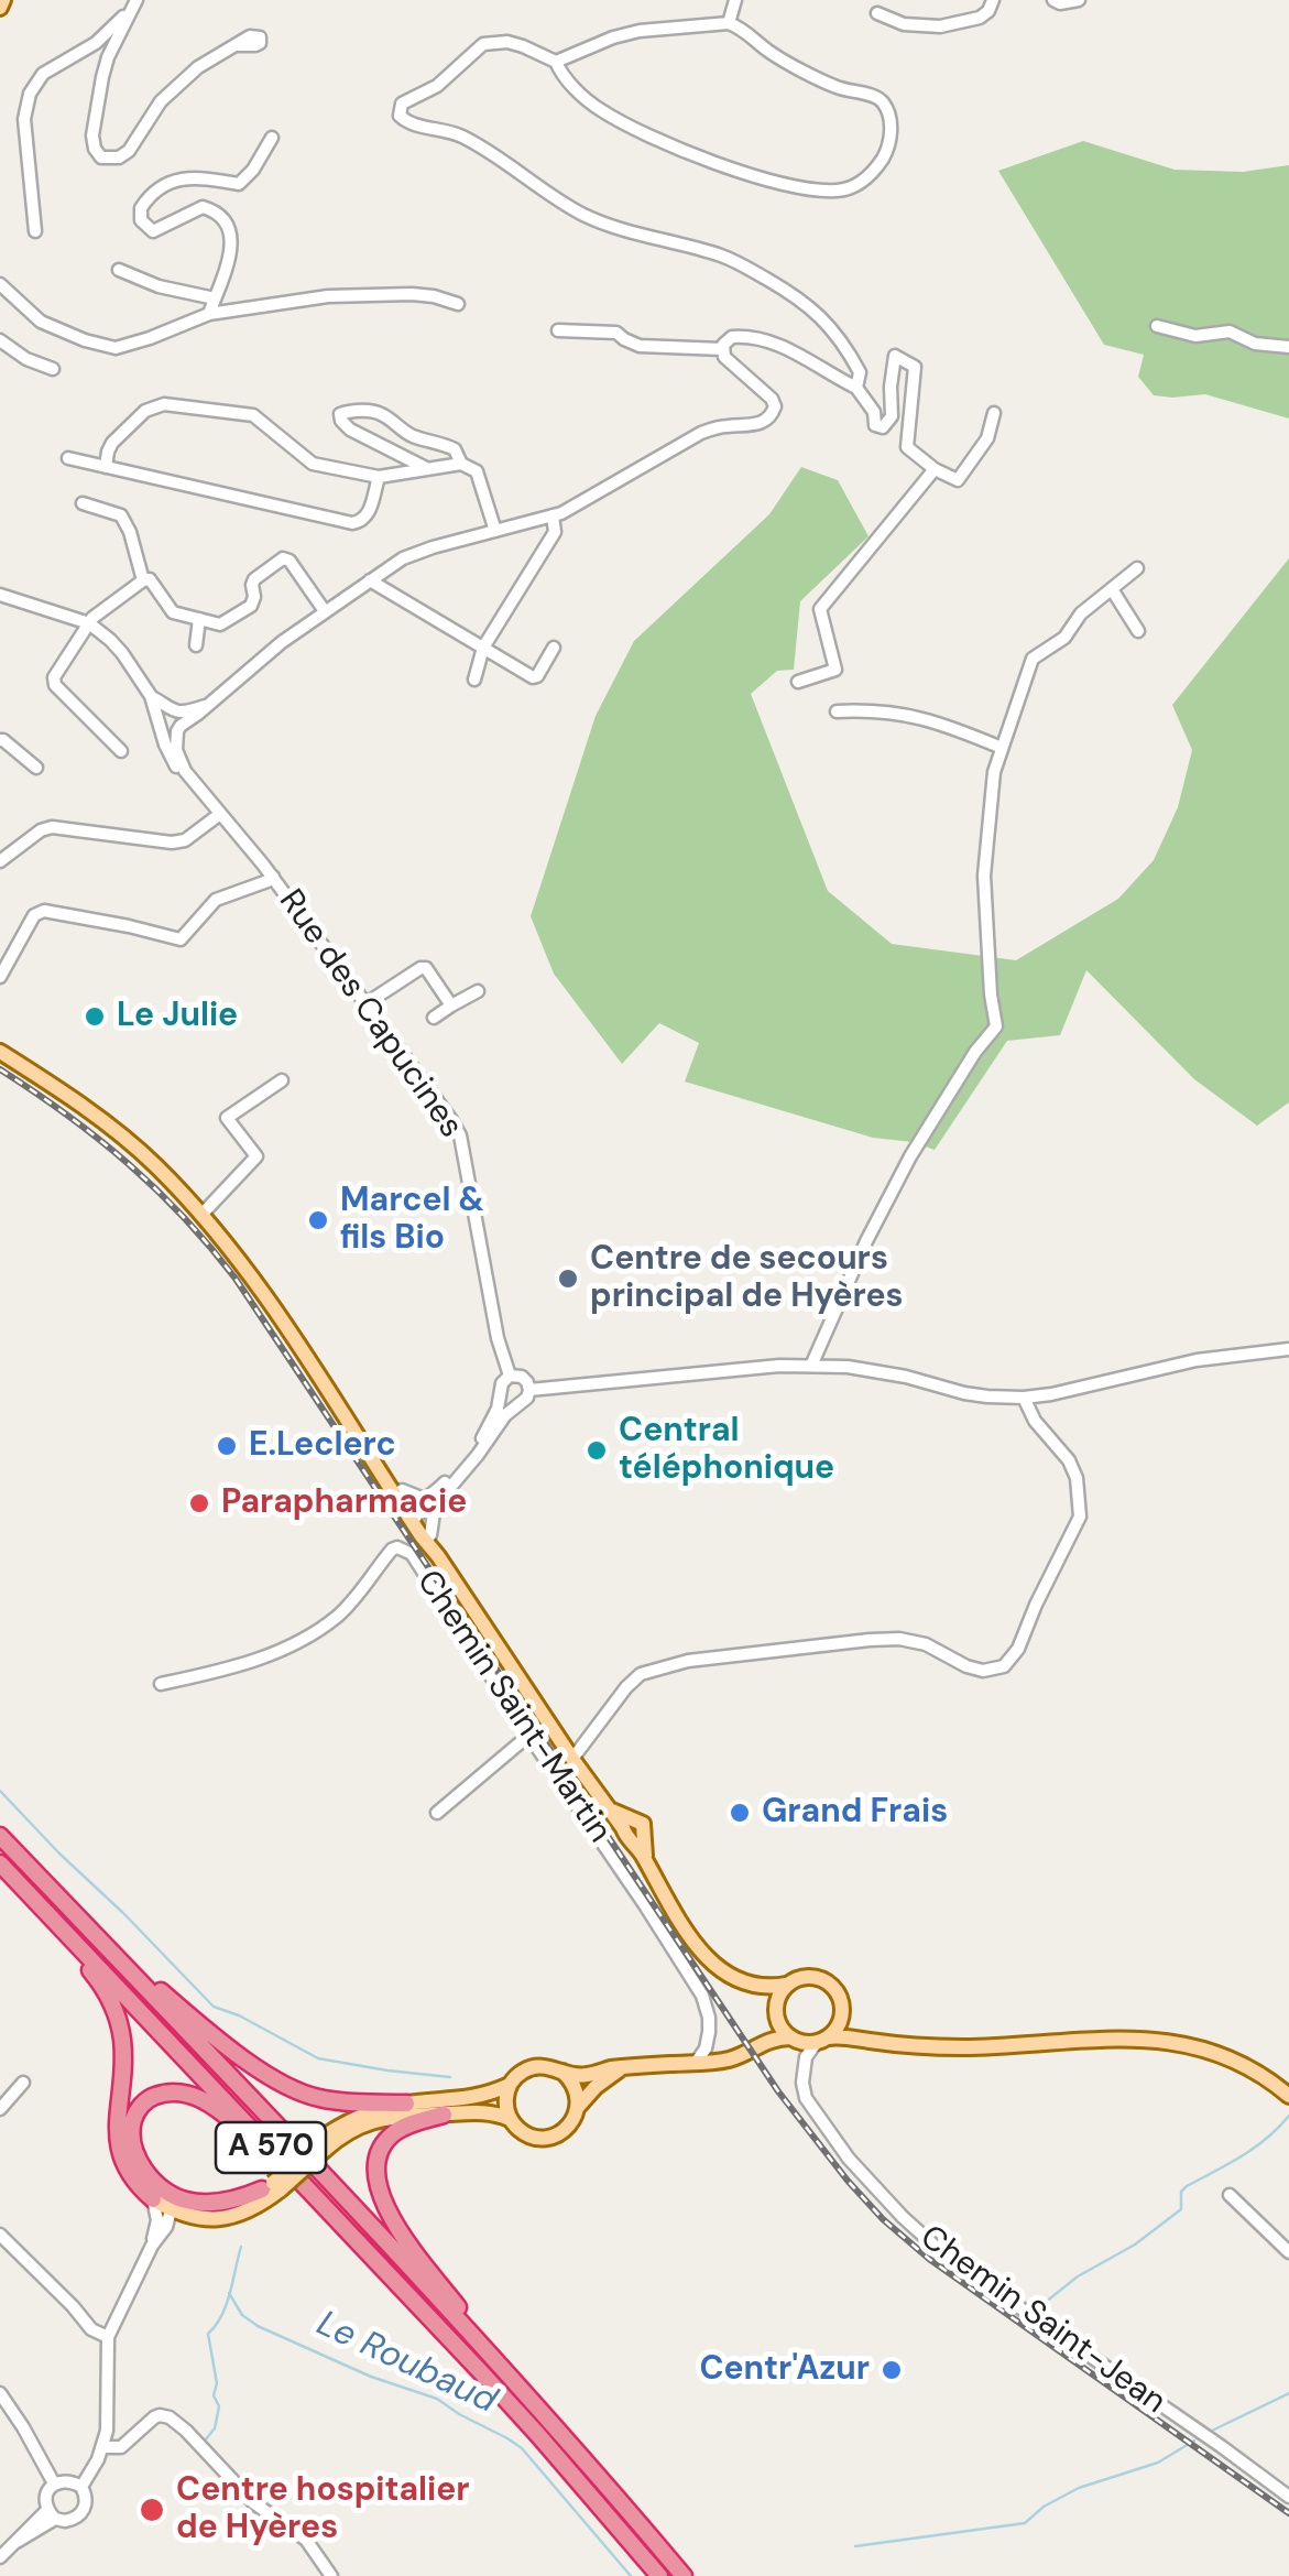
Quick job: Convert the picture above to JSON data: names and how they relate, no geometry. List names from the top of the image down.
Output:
{
  "streets": {
    "highway": ["A 570"],
    "street": ["Rue des Capucines", "Chemin Saint-Martin", "Chemin Saint-Jean"]
  },
  "water": ["Le Roubaud"],
  "places": [
    "Le Julie",
    "Marcel & fils Bio",
    "Centre de secours principal de Hyères",
    "E.Leclerc",
    "Central téléphonique",
    "Parapharmacie",
    "Grand Frais",
    "Centr'Azur",
    "Centre hospitalier de Hyères"
  ]
}
